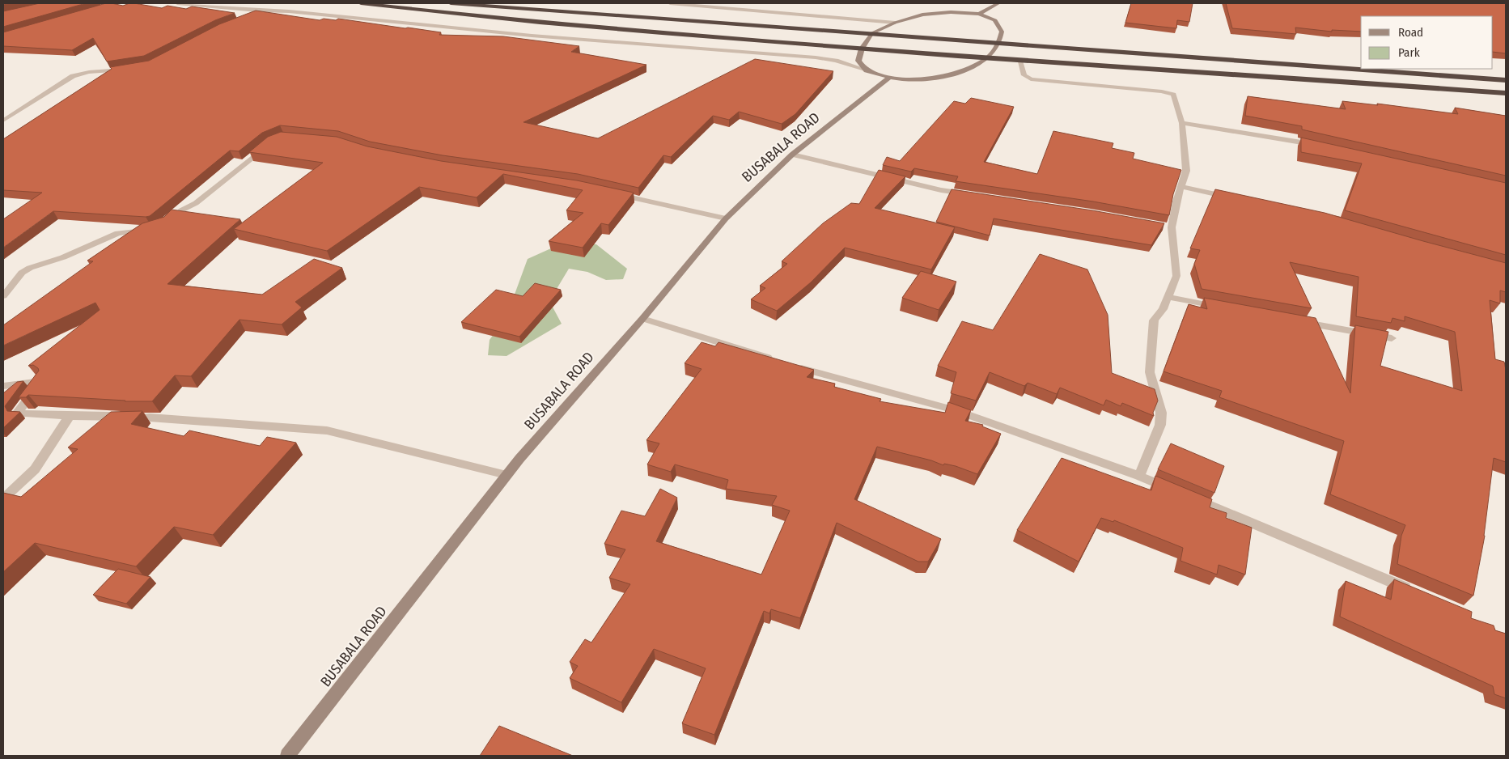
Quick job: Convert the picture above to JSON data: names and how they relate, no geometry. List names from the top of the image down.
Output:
{
  "streets": {
    "street": ["BUSABALA ROAD"]
  },
  "legend": ["Road", "Park"]
}
